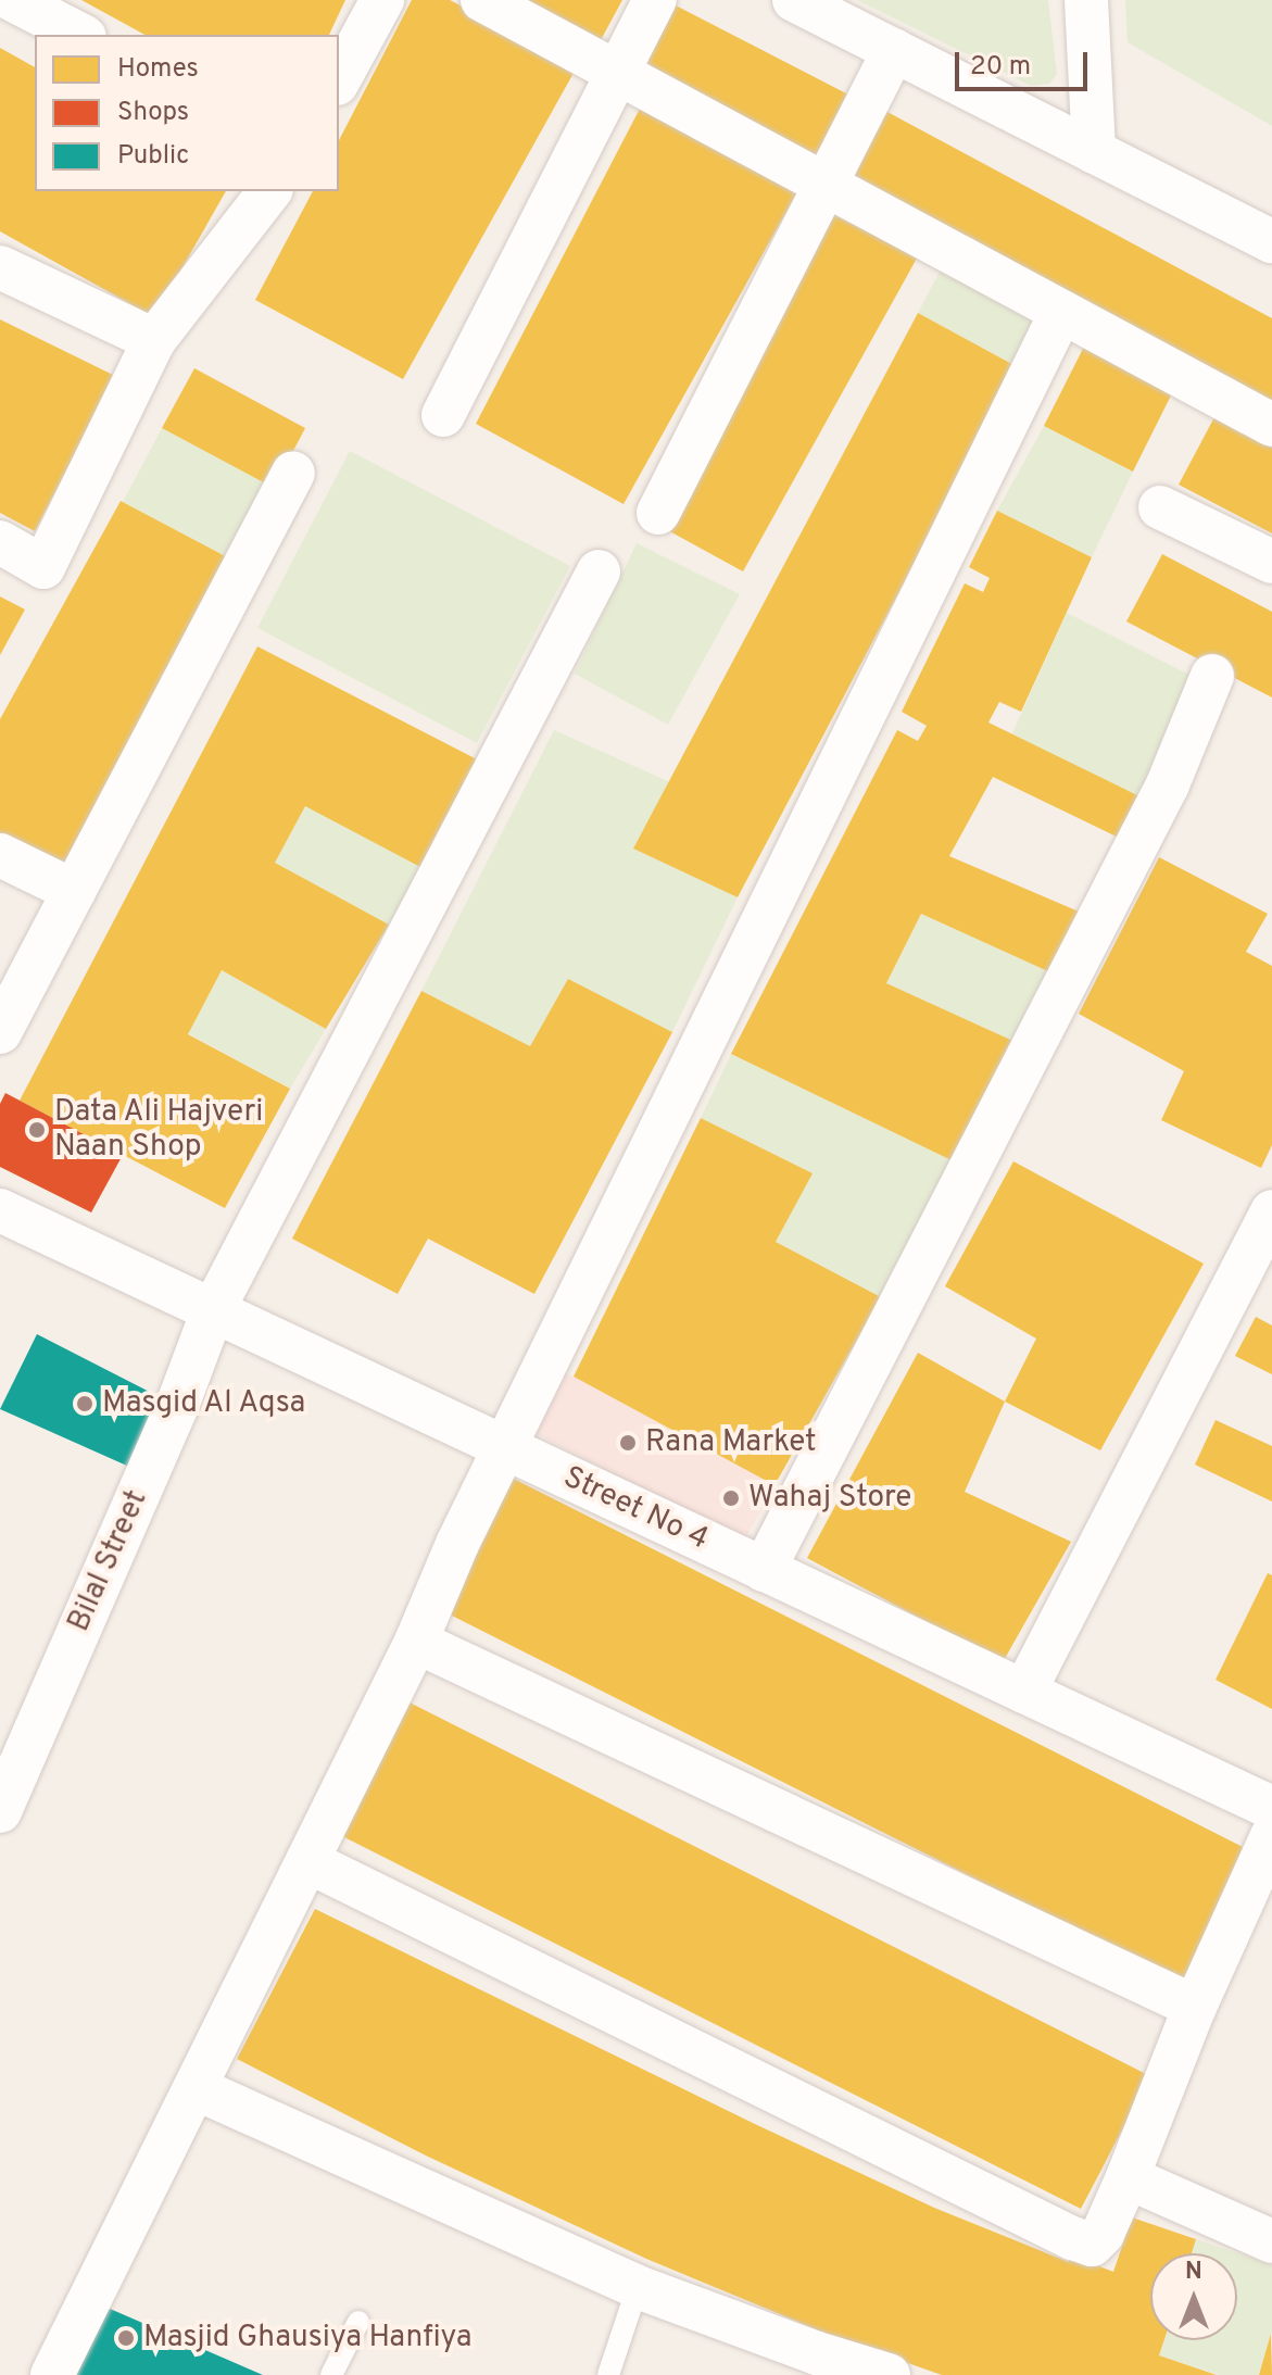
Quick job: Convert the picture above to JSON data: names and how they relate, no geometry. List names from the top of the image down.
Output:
{
  "streets": {
    "street": ["Street No 4", "Bilal Street"]
  },
  "crossings": [
    ["Street No 4", "Bilal Street"]
  ],
  "places": [
    "Data Ali Hajveri Naan Shop",
    "Masgid Al Aqsa",
    "Rana Market",
    "Wahaj Store",
    "Masjid Ghausiya Hanfiya"
  ],
  "legend": ["Homes", "Shops", "Public"],
  "scale_bar": "20 m",
  "north": "top"
}
